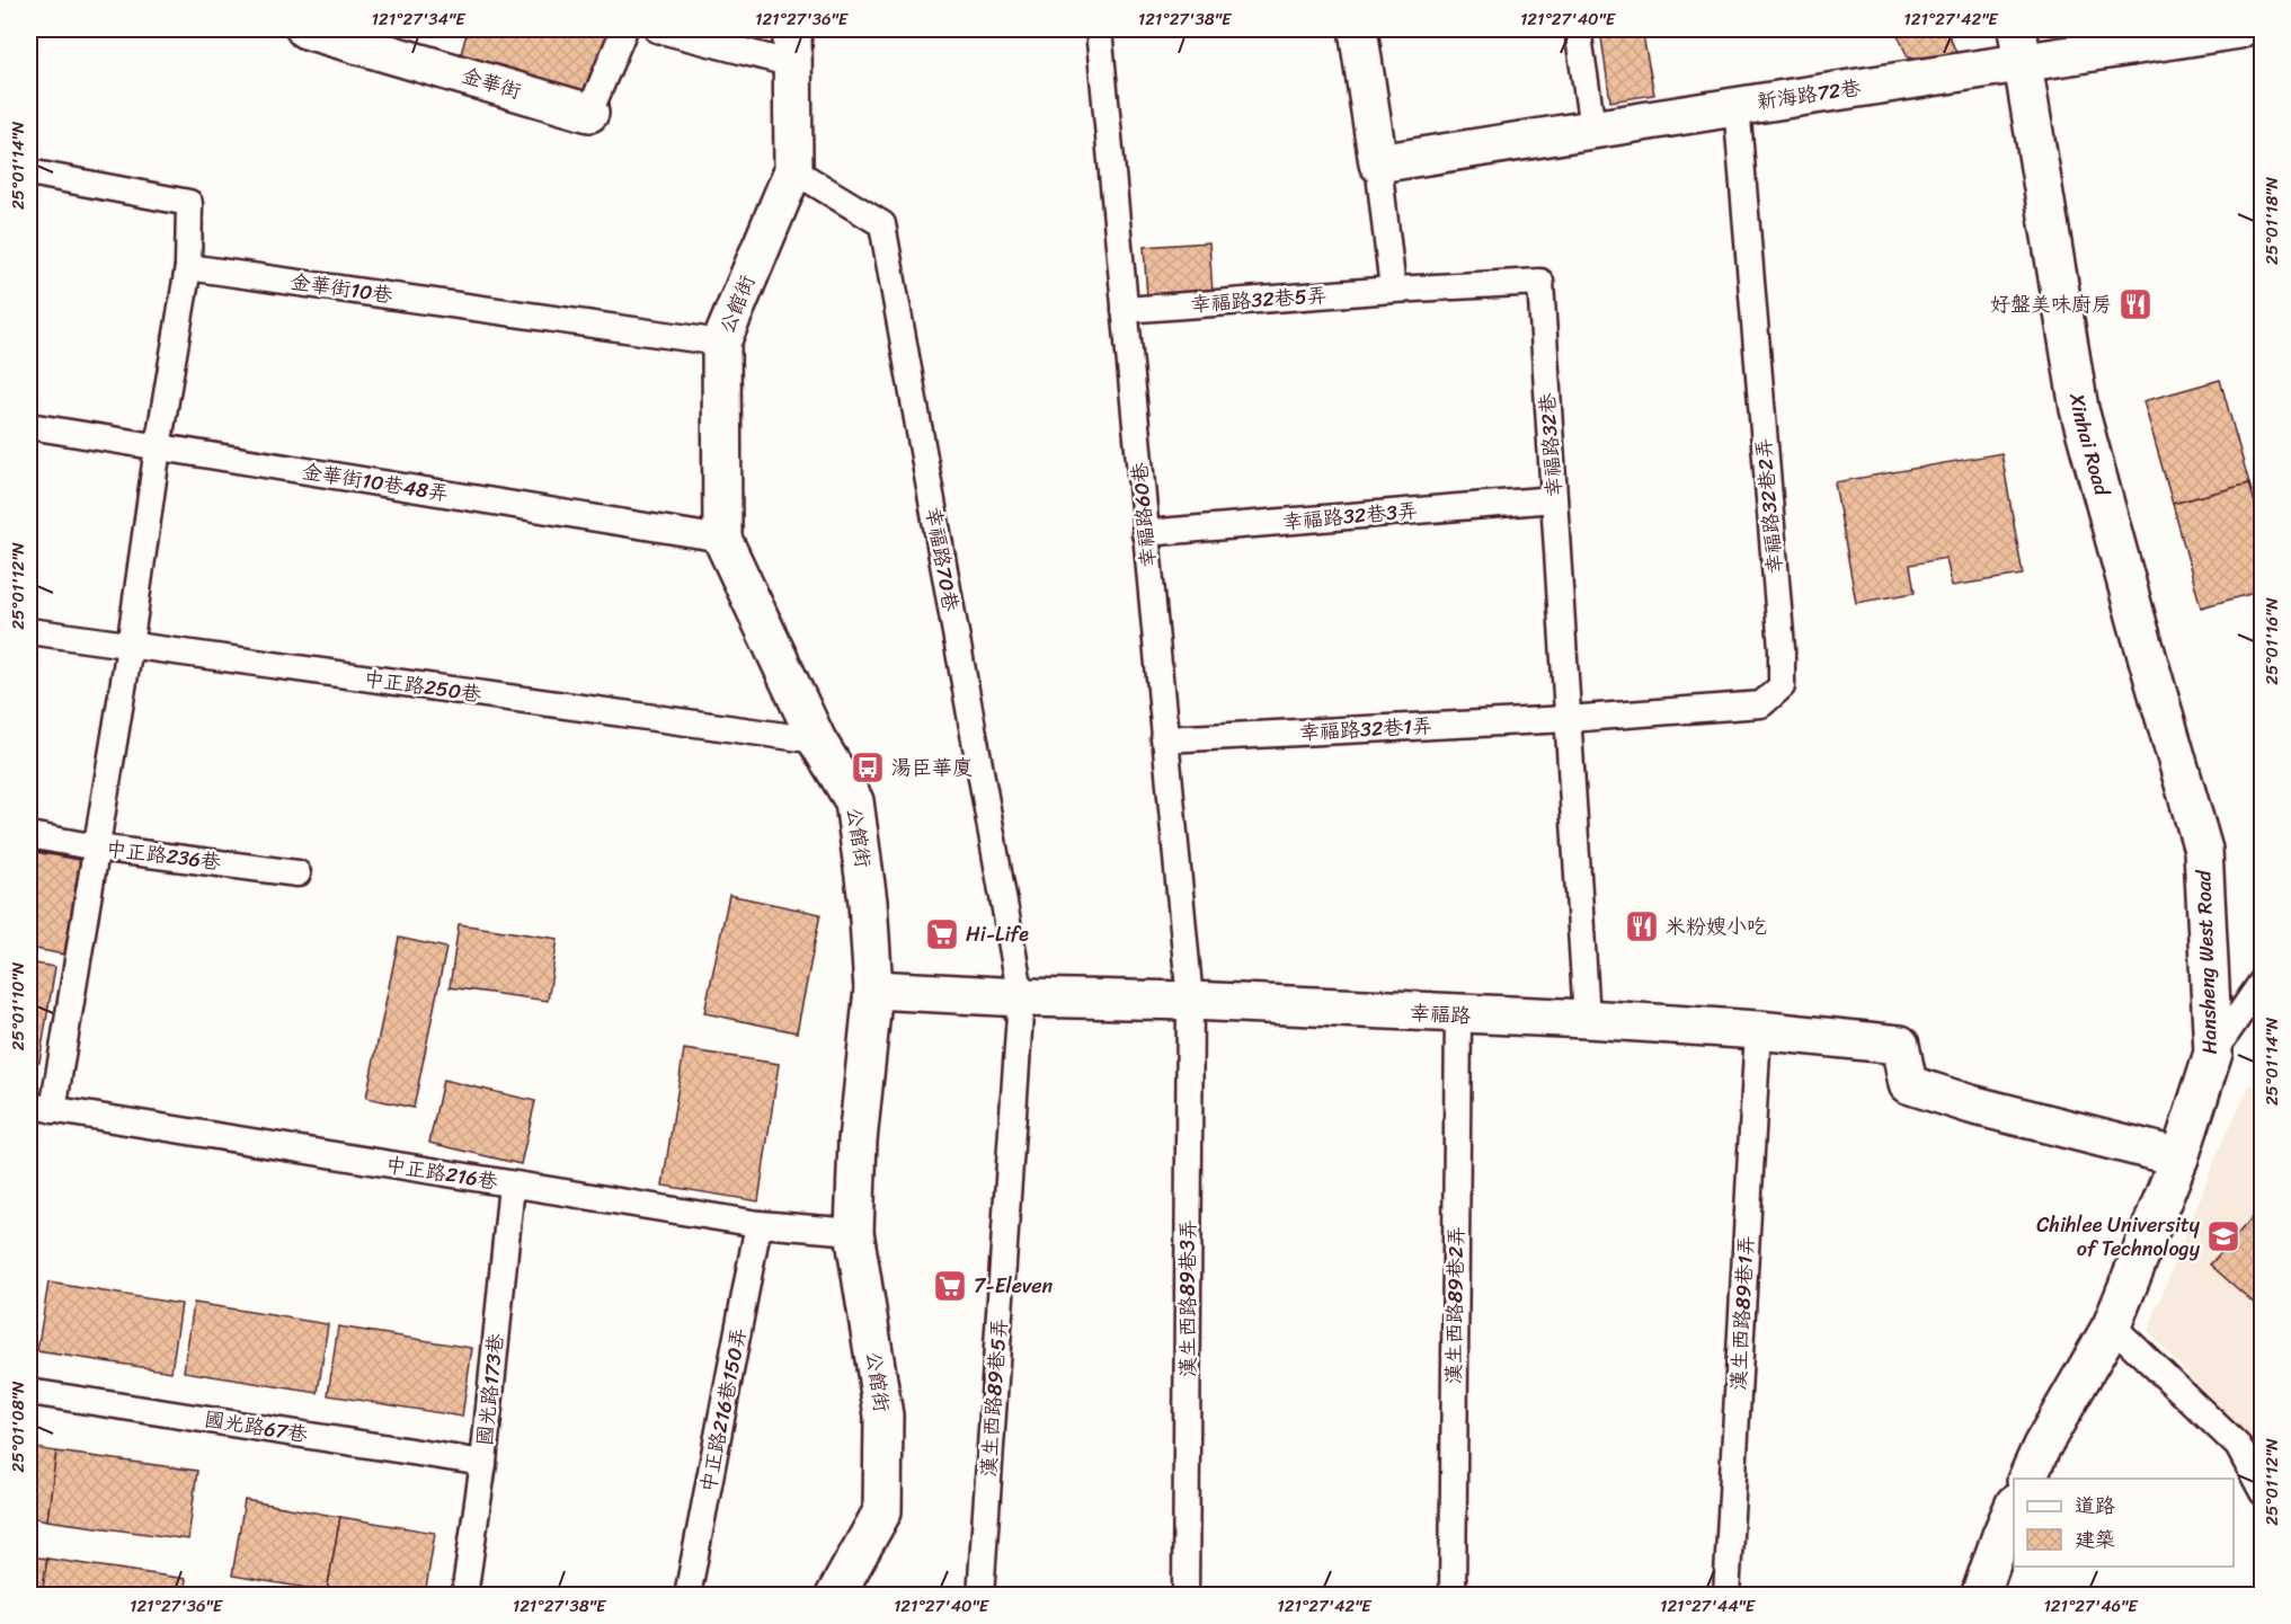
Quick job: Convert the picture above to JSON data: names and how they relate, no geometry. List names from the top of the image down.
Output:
{
  "streets": {
    "street": [
      "金華街",
      "新海路72巷",
      "公館街",
      "Xinhai Road",
      "Hansheng West Road",
      "幸福路"
    ],
    "lane": [
      "金華街10巷",
      "幸福路32巷5弄",
      "幸福路32巷",
      "金華街10巷48弄",
      "幸福路32巷2弄",
      "幸福路60巷",
      "幸福路32巷3弄",
      "幸福路70巷",
      "中正路250巷",
      "幸福路32巷1弄",
      "中正路236巷",
      "中正路216巷",
      "漢生西路89巷3弄",
      "漢生西路89巷2弄",
      "漢生西路89巷1弄",
      "國光路173巷",
      "漢生西路89巷5弄",
      "中正路216巷150弄",
      "國光路67巷"
    ]
  },
  "crossings": [
    ["新海路72巷", "Xinhai Road"],
    ["新海路72巷", "幸福路32巷2弄"],
    ["金華街10巷", "公館街"],
    ["幸福路32巷5弄", "幸福路32巷"],
    ["幸福路32巷5弄", "幸福路60巷"],
    ["公館街", "金華街10巷48弄"],
    ["公館街", "幸福路70巷"],
    ["公館街", "中正路250巷"],
    ["公館街", "幸福路"],
    ["公館街", "中正路216巷"],
    ["Xinhai Road", "Hansheng West Road"],
    ["幸福路32巷", "幸福路32巷2弄"],
    ["幸福路32巷", "幸福路32巷3弄"],
    ["幸福路32巷", "幸福路32巷1弄"],
    ["幸福路32巷", "幸福路"],
    ["幸福路32巷2弄", "幸福路32巷1弄"],
    ["幸福路60巷", "幸福路32巷3弄"],
    ["幸福路60巷", "幸福路32巷1弄"],
    ["幸福路60巷", "幸福路"],
    ["幸福路60巷", "漢生西路89巷3弄"],
    ["幸福路70巷", "幸福路"],
    ["幸福路70巷", "漢生西路89巷5弄"],
    ["Hansheng West Road", "幸福路"],
    ["幸福路", "漢生西路89巷3弄"],
    ["幸福路", "漢生西路89巷2弄"],
    ["幸福路", "漢生西路89巷1弄"],
    ["幸福路", "漢生西路89巷5弄"],
    ["中正路216巷", "國光路173巷"],
    ["中正路216巷", "中正路216巷150弄"],
    ["國光路173巷", "國光路67巷"]
  ],
  "places": {
    "restaurant": ["好盤美味廚房", "米粉嫂小吃"],
    "bus stop": ["湯臣華廈"],
    "supermarket": ["Hi-Life", "7-Eleven"],
    "school or university": ["Chihlee University of Technology"]
  },
  "legend": ["道路", "建築"],
  "coordinates": [
    "121°27'34\"E",
    "121°27'36\"E",
    "121°27'38\"E",
    "121°27'40\"E",
    "121°27'42\"E",
    "25°01'14\"N",
    "25°01'18\"N",
    "25°01'12\"N",
    "25°01'16\"N",
    "25°01'10\"N",
    "25°01'08\"N",
    "121°27'44\"E",
    "121°27'46\"E"
  ]
}
